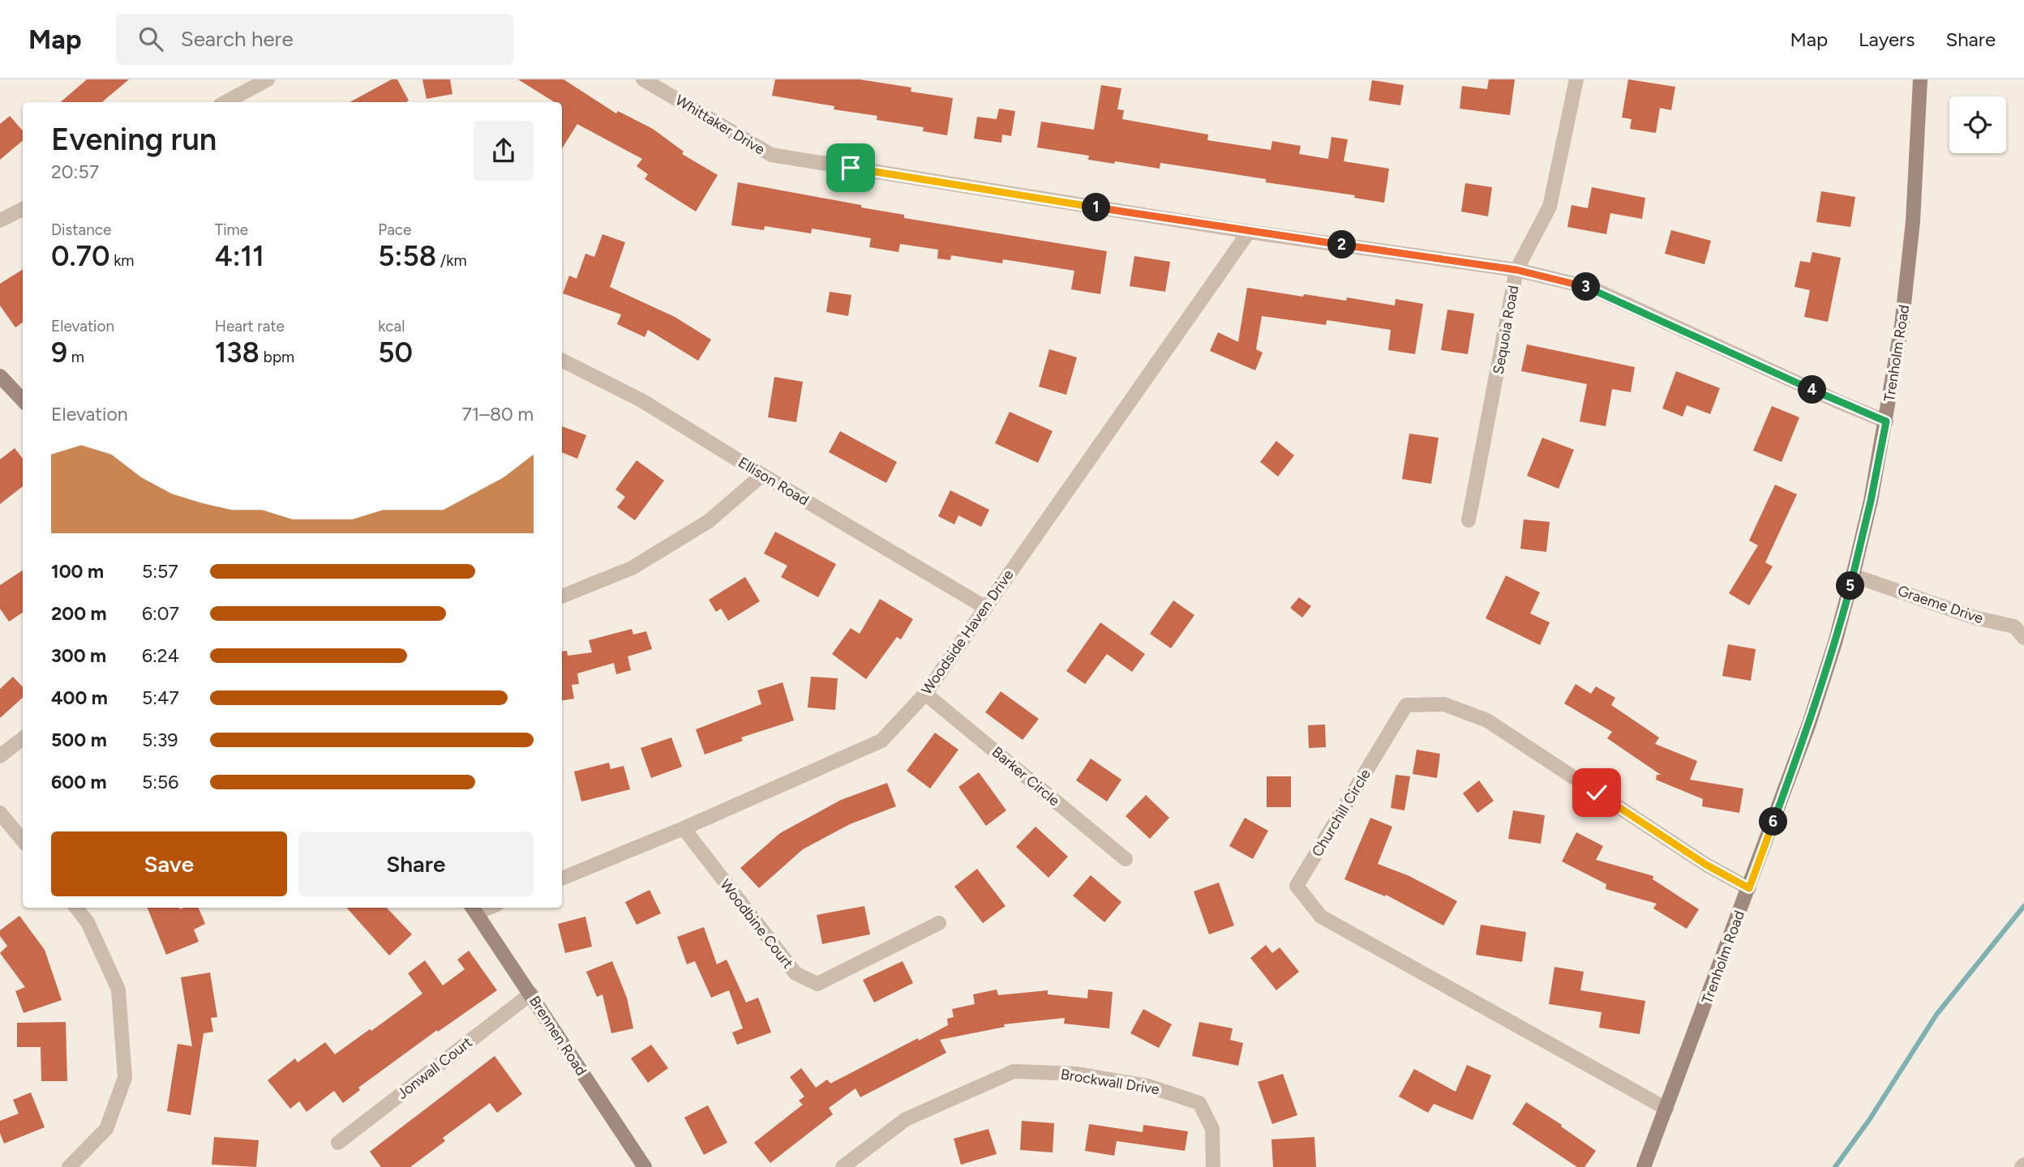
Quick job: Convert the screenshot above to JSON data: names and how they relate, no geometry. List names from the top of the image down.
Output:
{
  "streets": {
    "main road": ["Trenholm Road", "Brennen Road"],
    "street": [
      "Whittaker Drive",
      "Sequoia Road",
      "Ellison Road",
      "Graeme Drive",
      "Woodside Haven Drive",
      "Barker Circle",
      "Churchill Circle",
      "Woodbine Court",
      "Jonwall Court",
      "Brockwall Drive"
    ]
  },
  "crossings": [
    ["Whittaker Drive", "Sequoia Road"],
    ["Whittaker Drive", "Trenholm Road"],
    ["Whittaker Drive", "Woodside Haven Drive"],
    ["Trenholm Road", "Graeme Drive"],
    ["Trenholm Road", "Churchill Circle"],
    ["Ellison Road", "Woodside Haven Drive"],
    ["Woodside Haven Drive", "Barker Circle"],
    ["Woodside Haven Drive", "Woodbine Court"],
    ["Brennen Road", "Jonwall Court"]
  ],
  "page": {
    "header": "Map",
    "search": "Search here",
    "nav": ["Map", "Layers", "Share"],
    "heading": ["Evening run", "20:57"],
    "pins": [
      "1",
      "2",
      "3",
      "4",
      "5",
      "6"
    ],
    "stats": [
      ["Distance", "0.70 km"],
      ["Time", "4:11"],
      ["Pace", "5:58 /km"],
      ["Elevation", "9 m"],
      ["Heart rate", "138 bpm"],
      ["kcal", "50"]
    ],
    "chart": ["Elevation", "71–80 m"],
    "list": [
      {
        "name": "100 m",
        "note": "5:57"
      },
      {
        "name": "200 m",
        "note": "6:07"
      },
      {
        "name": "300 m",
        "note": "6:24"
      },
      {
        "name": "400 m",
        "note": "5:47"
      },
      {
        "name": "500 m",
        "note": "5:39"
      },
      {
        "name": "600 m",
        "note": "5:56"
      }
    ],
    "buttons": ["Save", "Share"]
  }
}
